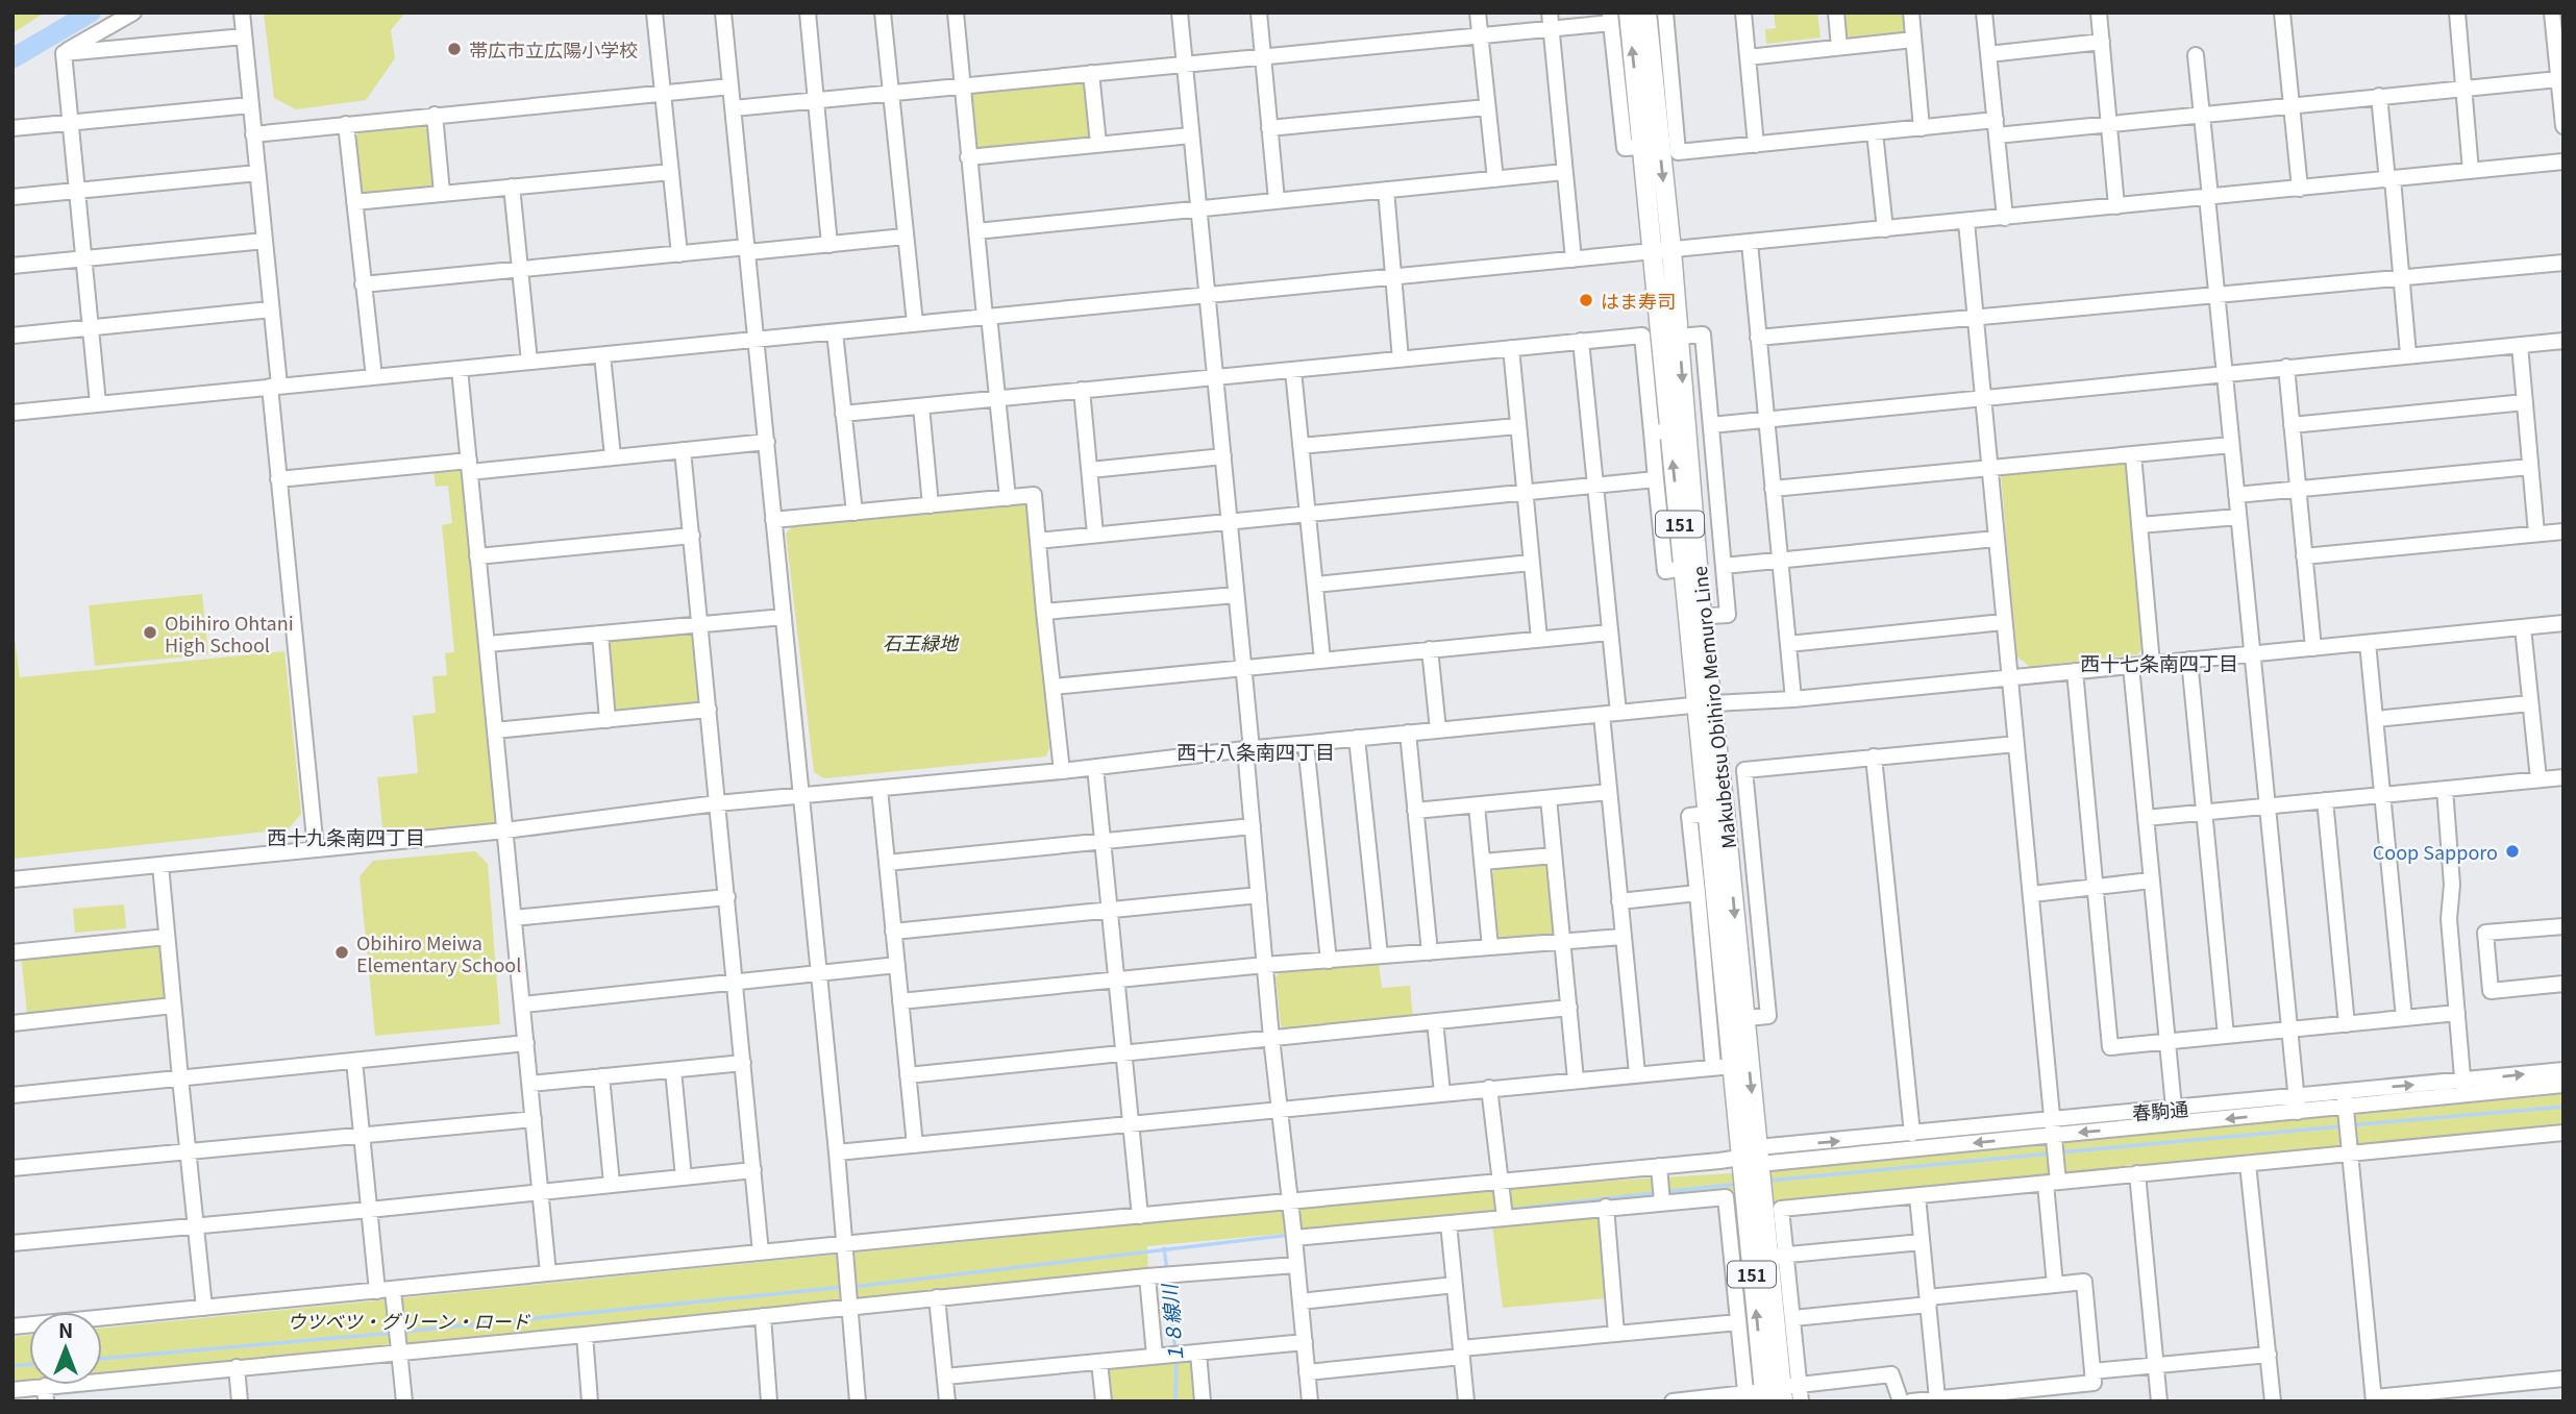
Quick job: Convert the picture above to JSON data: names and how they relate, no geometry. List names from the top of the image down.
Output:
{
  "streets": {
    "main road": ["151", "Makubetsu Obihiro Memuro Line"],
    "street": ["春駒通"]
  },
  "crossings": [
    ["Makubetsu Obihiro Memuro Line", "春駒通"]
  ],
  "districts": ["西十七条南四丁目", "西十八条南四丁目", "西十九条南四丁目"],
  "water": ["１８線川"],
  "parks": ["石王緑地", "ウツベツ・グリーン・ロード"],
  "places": [
    "帯広市立広陽小学校",
    "はま寿司",
    "Obihiro Ohtani High School",
    "Coop Sapporo",
    "Obihiro Meiwa Elementary School"
  ],
  "north": "top"
}
